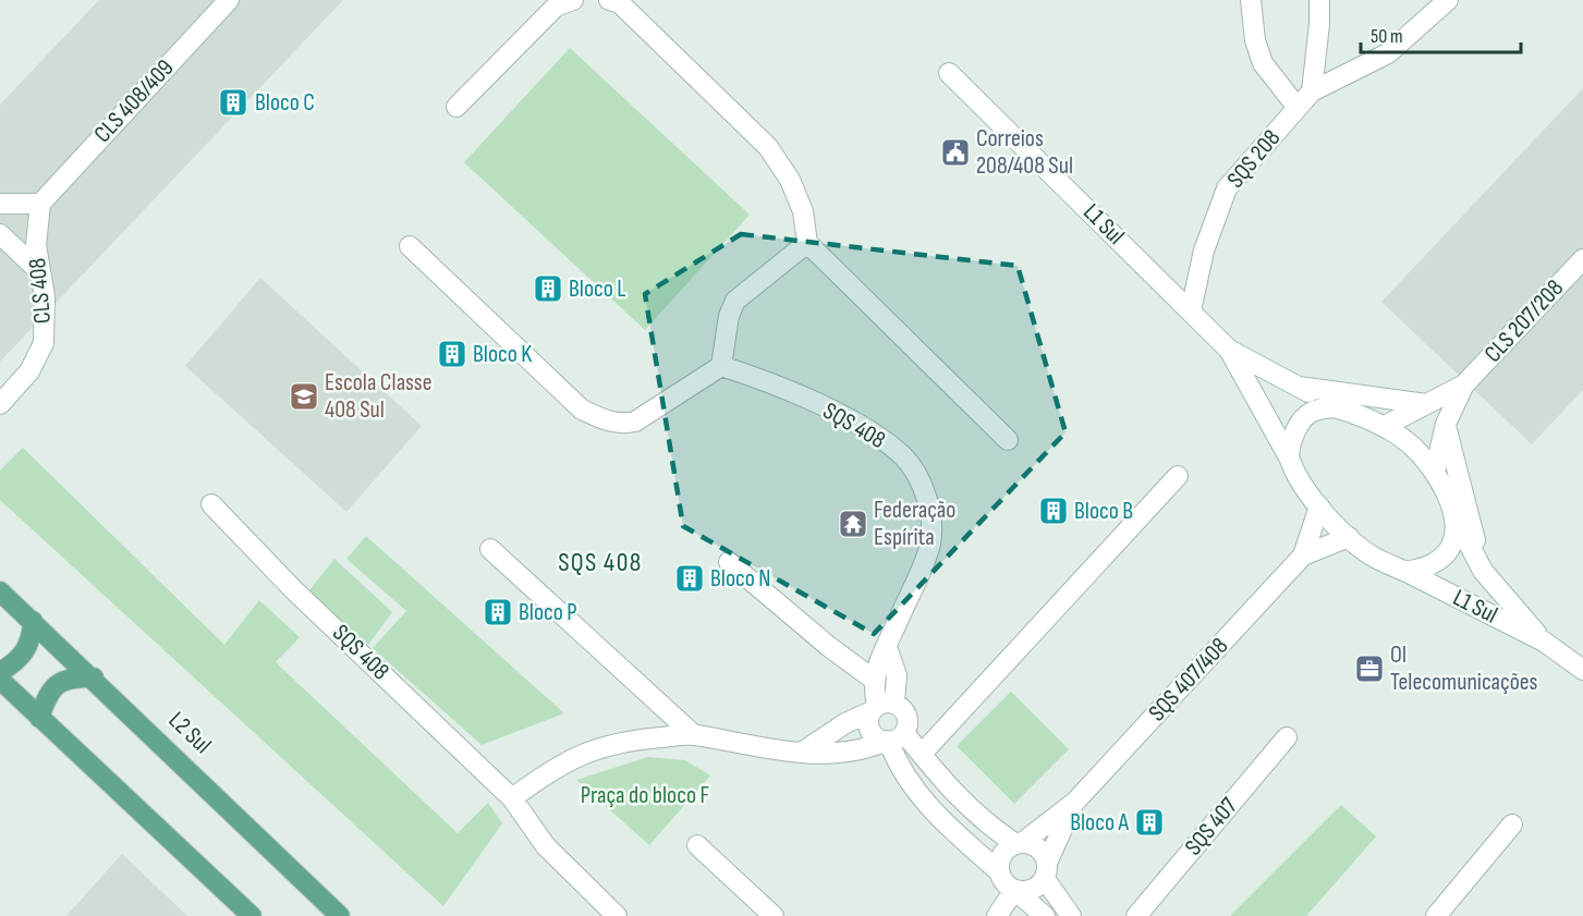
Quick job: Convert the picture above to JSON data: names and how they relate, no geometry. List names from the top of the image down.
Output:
{
  "streets": {
    "main road": ["L2 Sul"],
    "street": [
      "CLS 408/409",
      "SQS 208",
      "L1 Sul",
      "CLS 408",
      "CLS 207/208",
      "SQS 408",
      "SQS 407/408",
      "SQS 407"
    ]
  },
  "crossings": [
    ["CLS 408/409", "CLS 408"],
    ["SQS 208", "L1 Sul"],
    ["L1 Sul", "CLS 207/208"],
    ["L1 Sul", "SQS 407/408"],
    ["CLS 207/208", "SQS 407/408"]
  ],
  "districts": ["SQS 408"],
  "parks": ["Praça do bloco F"],
  "places": {
    "building": [
      "Bloco C",
      "Bloco L",
      "Bloco K",
      "Bloco B",
      "Bloco N",
      "Bloco P",
      "Bloco A"
    ],
    "public building": ["Correios 208/408 Sul"],
    "school or university": ["Escola Classe 408 Sul"],
    "temple": ["Federação Espírita"],
    "office": ["OI Telecomunicações"]
  },
  "scale_bar": "50 m"
}
